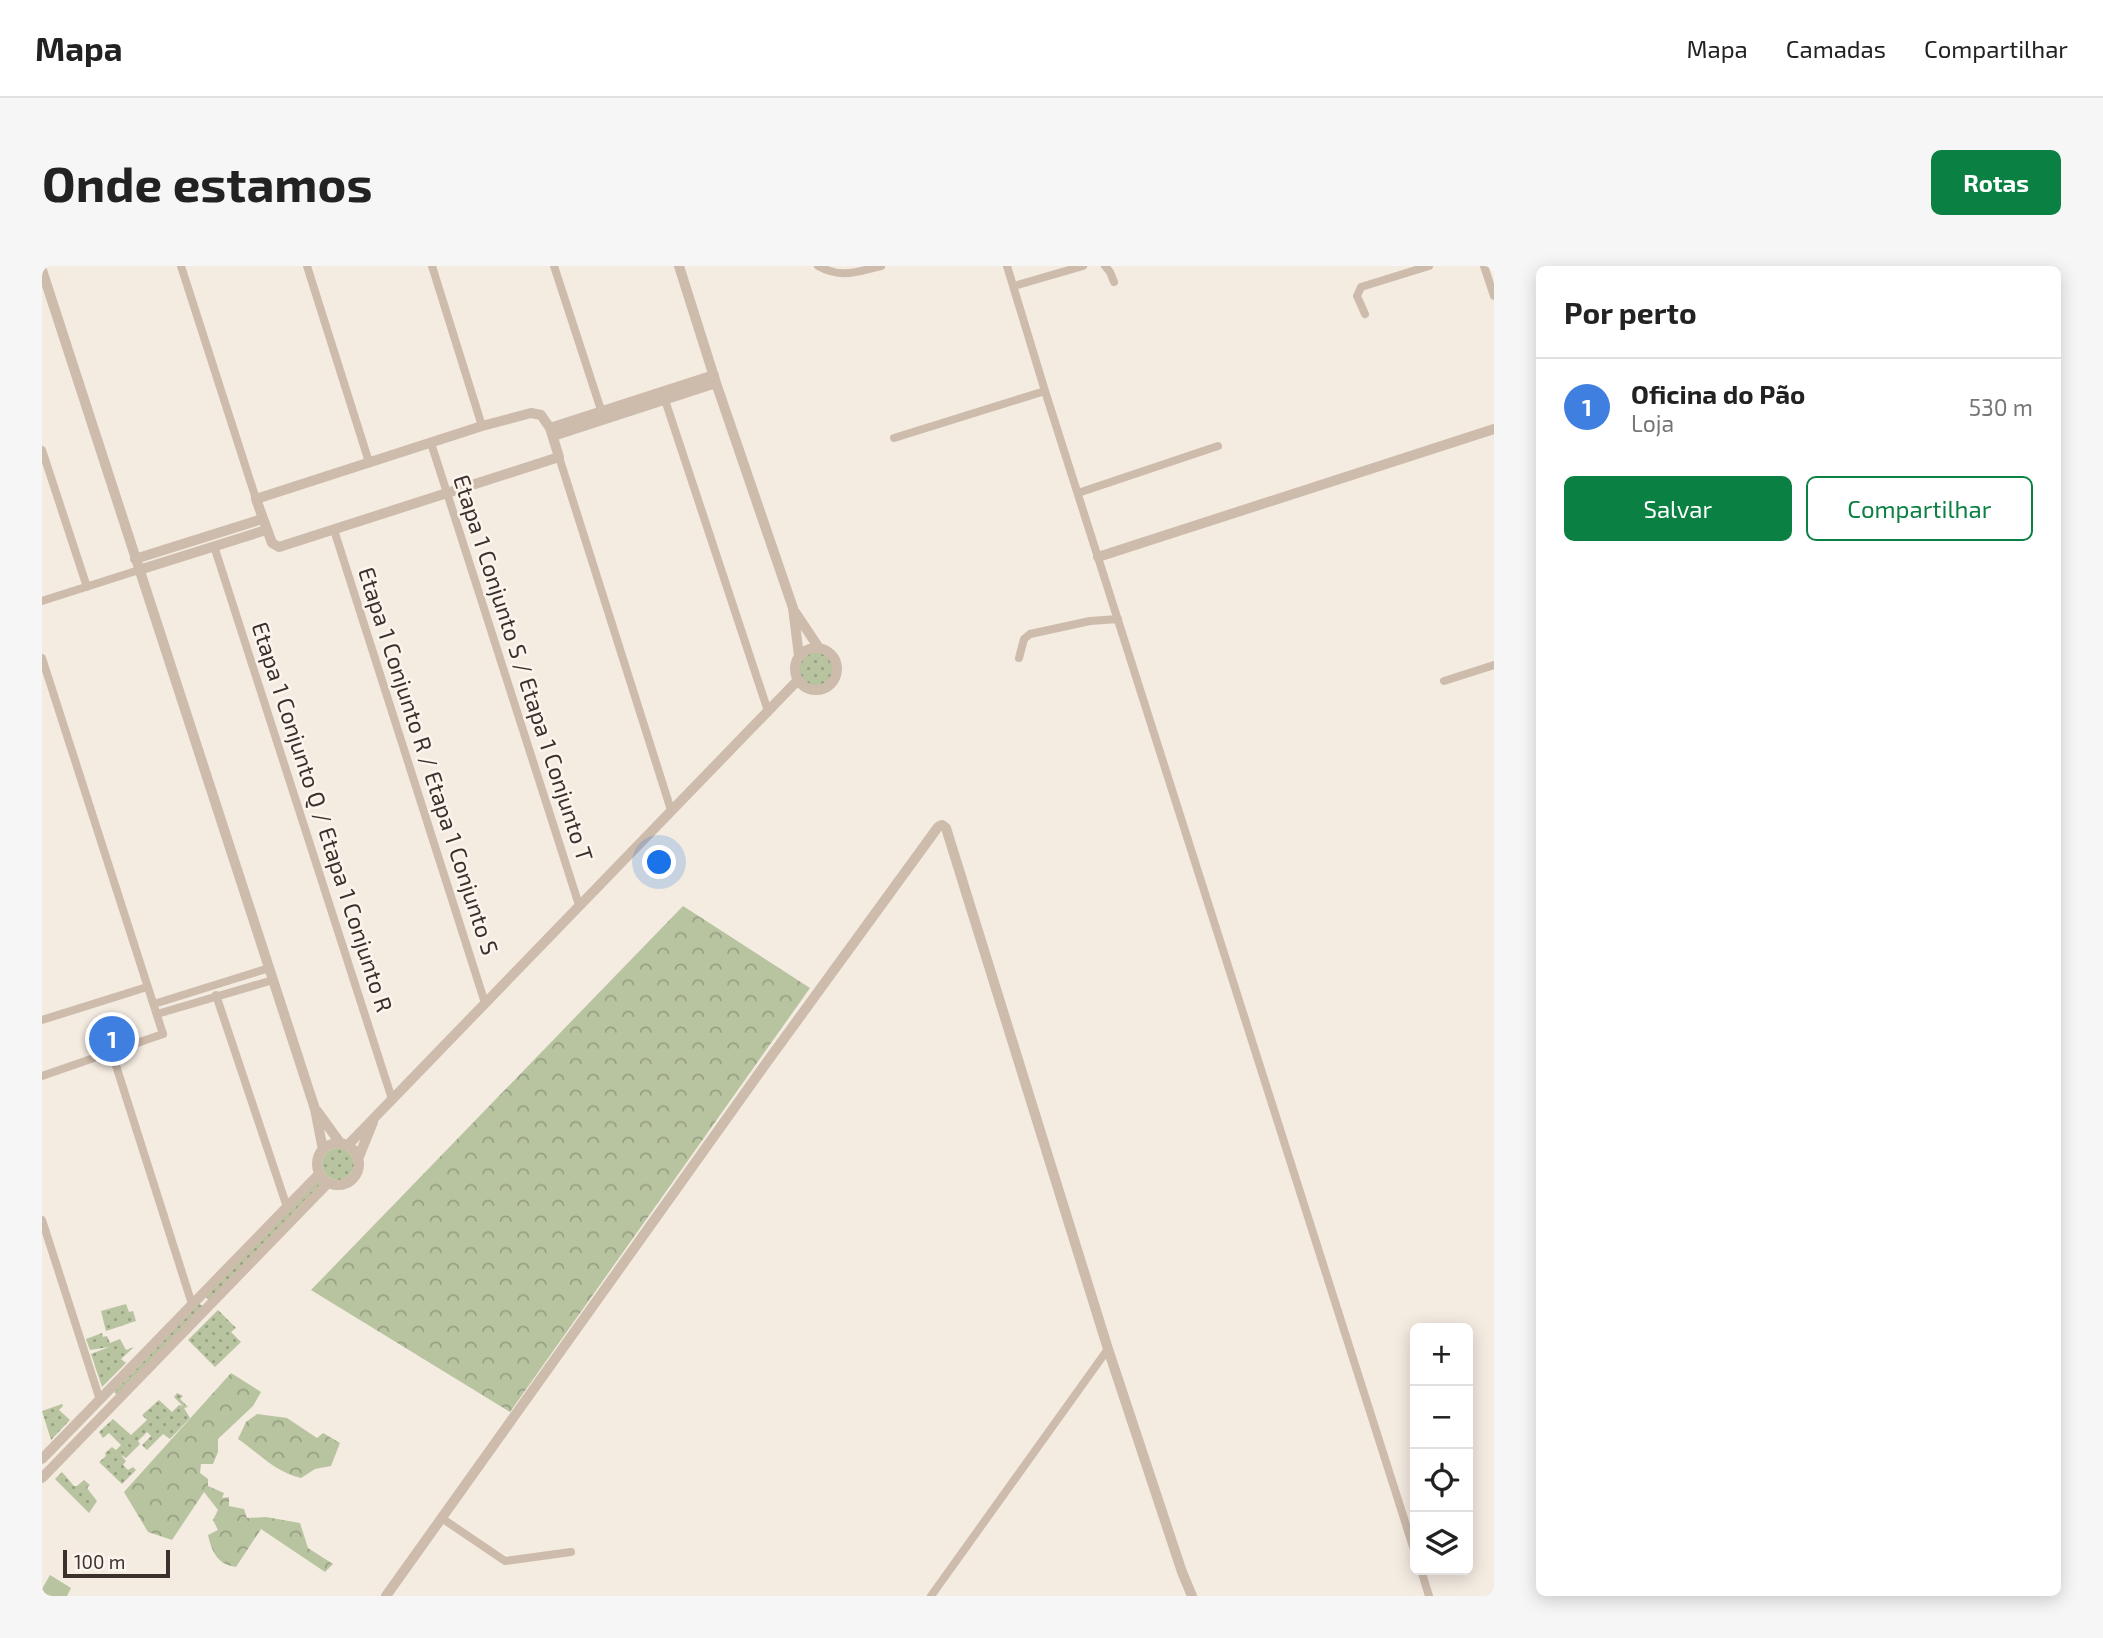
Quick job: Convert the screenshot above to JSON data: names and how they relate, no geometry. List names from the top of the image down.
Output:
{
  "streets": {
    "street": ["Etapa 1 Conjunto S / Etapa 1 Conjunto T", "Etapa 1 Conjunto R / Etapa 1 Conjunto S", "Etapa 1 Conjunto Q / Etapa 1 Conjunto R"]
  },
  "scale_bar": "100 m",
  "page": {
    "header": "Mapa",
    "nav": ["Mapa", "Camadas", "Compartilhar"],
    "buttons": [
      "Rotas",
      ["Salvar", "Compartilhar"]
    ],
    "title": "Onde estamos",
    "heading": "Por perto",
    "list": [
      {
        "mark": "1",
        "name": "Oficina do Pão",
        "note": "Loja",
        "value": "530 m"
      }
    ],
    "pins": "1",
    "map_buttons": ["+", "−"],
    "scale": "100 m"
  }
}
